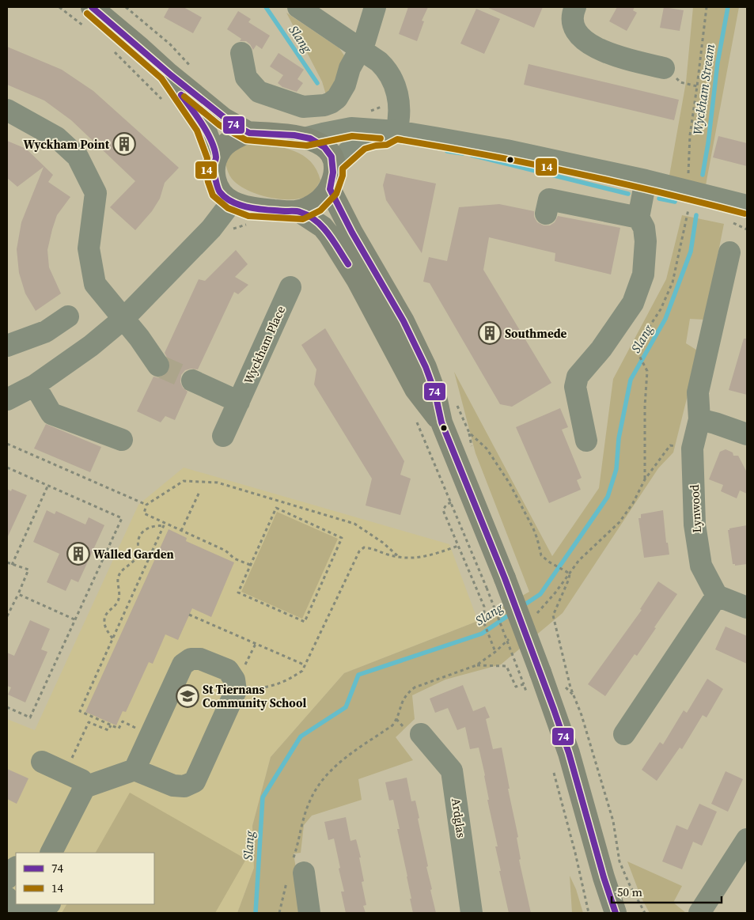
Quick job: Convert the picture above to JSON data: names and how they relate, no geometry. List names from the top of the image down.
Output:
{
  "streets": {
    "street": ["Wyckham Place", "Lynwood", "Ardglas"]
  },
  "water": ["Slang", "Wyckham Stream"],
  "places": {
    "building": ["Wyckham Point", "Southmede", "Walled Garden"],
    "school or university": ["St Tiernans Community School"]
  },
  "lines": ["transit line 74", "transit line 14"],
  "legend": ["74", "14"],
  "scale_bar": "50 m"
}
